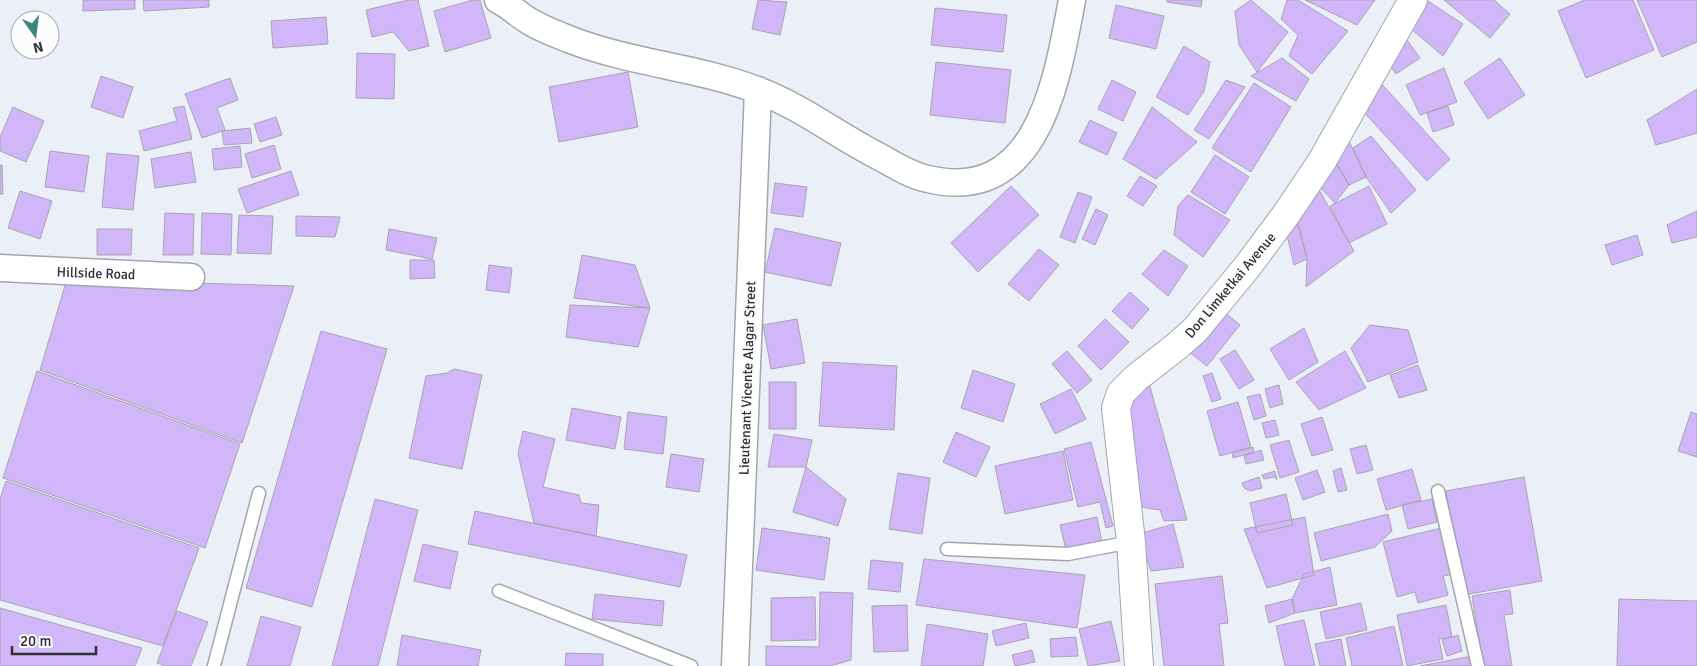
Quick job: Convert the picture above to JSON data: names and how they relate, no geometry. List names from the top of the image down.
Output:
{
  "streets": {
    "street": ["Hillside Road", "Don Limketkai Avenue", "Lieutenant Vicente Alagar Street"]
  },
  "scale_bar": "20 m",
  "north": "bottom"
}
